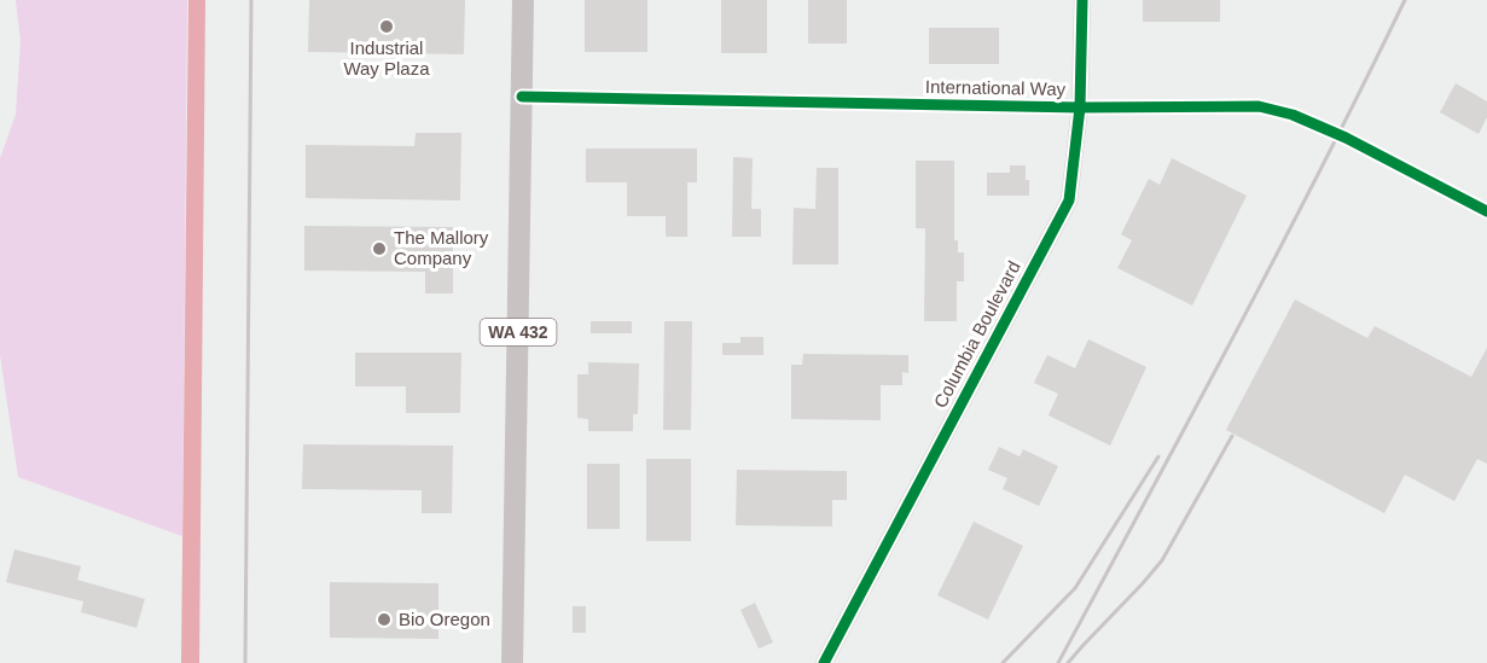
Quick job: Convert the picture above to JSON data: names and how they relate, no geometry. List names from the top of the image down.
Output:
{
  "streets": {
    "highway": ["WA 432"],
    "street": ["International Way", "Columbia Boulevard"]
  },
  "crossings": [
    ["International Way", "WA 432"],
    ["International Way", "Columbia Boulevard"]
  ],
  "places": ["Industrial Way Plaza", "The Mallory Company", "Bio Oregon"]
}
